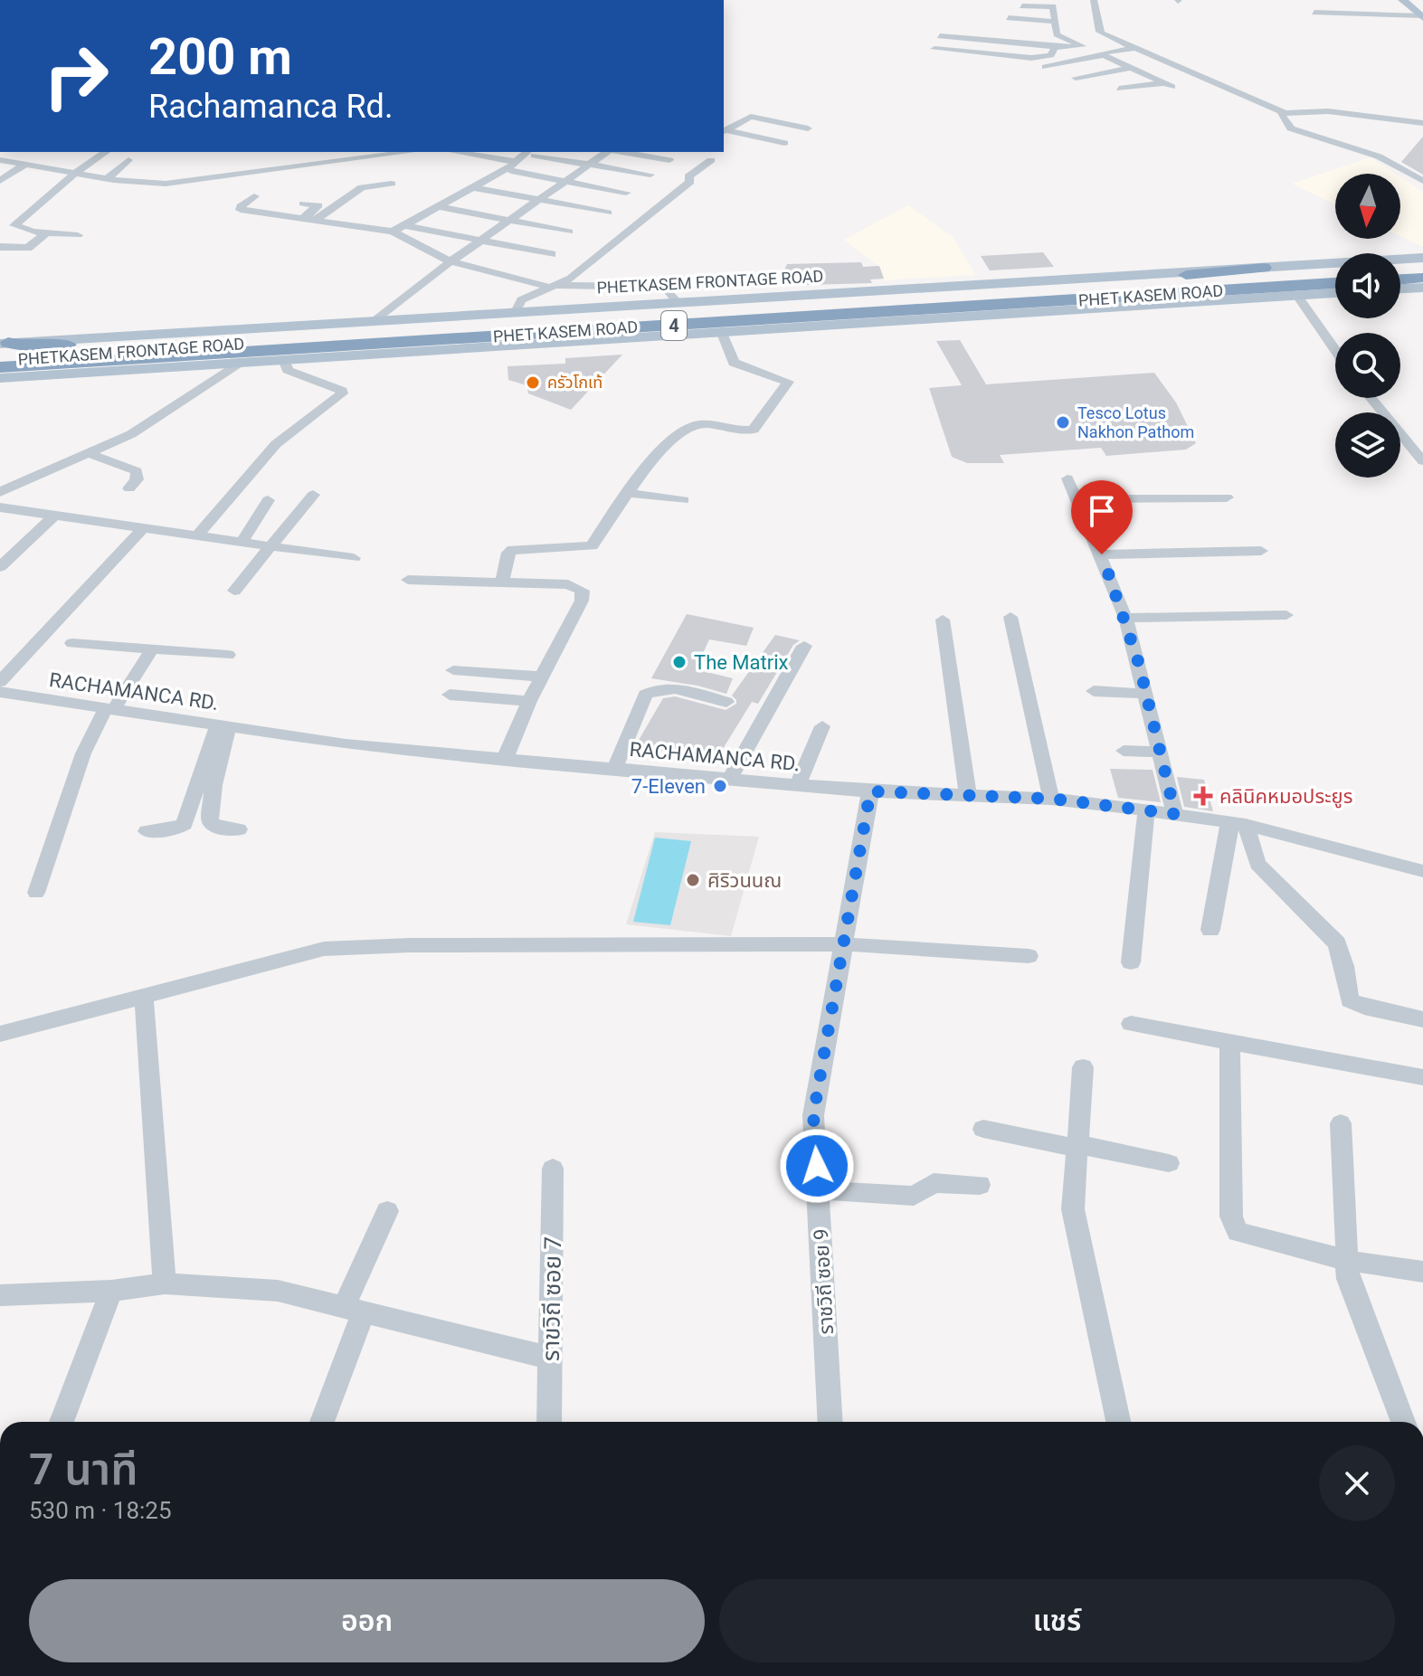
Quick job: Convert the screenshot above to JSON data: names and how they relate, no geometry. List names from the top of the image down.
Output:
{
  "streets": {
    "highway": ["PHET KASEM ROAD", "4"],
    "main road": ["PHETKASEM FRONTAGE ROAD"],
    "street": ["RACHAMANCA RD.", "ราชวิถี ซอย 9", "ราขวิถี ซอย 7"]
  },
  "crossings": [
    ["PHETKASEM FRONTAGE ROAD", "PHET KASEM ROAD"],
    ["RACHAMANCA RD.", "ราชวิถี ซอย 9"]
  ],
  "places": {
    "other": [
      "ครัวโกเท้",
      "Tesco Lotus Nakhon Pathom",
      "The Matrix",
      "7-Eleven",
      "ศิริวนนณ"
    ],
    "health": ["คลินิคหมอประยูร"]
  },
  "north": "bottom",
  "page": {
    "turn": ["200 m", "Rachamanca Rd."],
    "heading": ["7 นาที", "530 m · 18:25"],
    "buttons": ["ออก", "แชร์"]
  }
}
